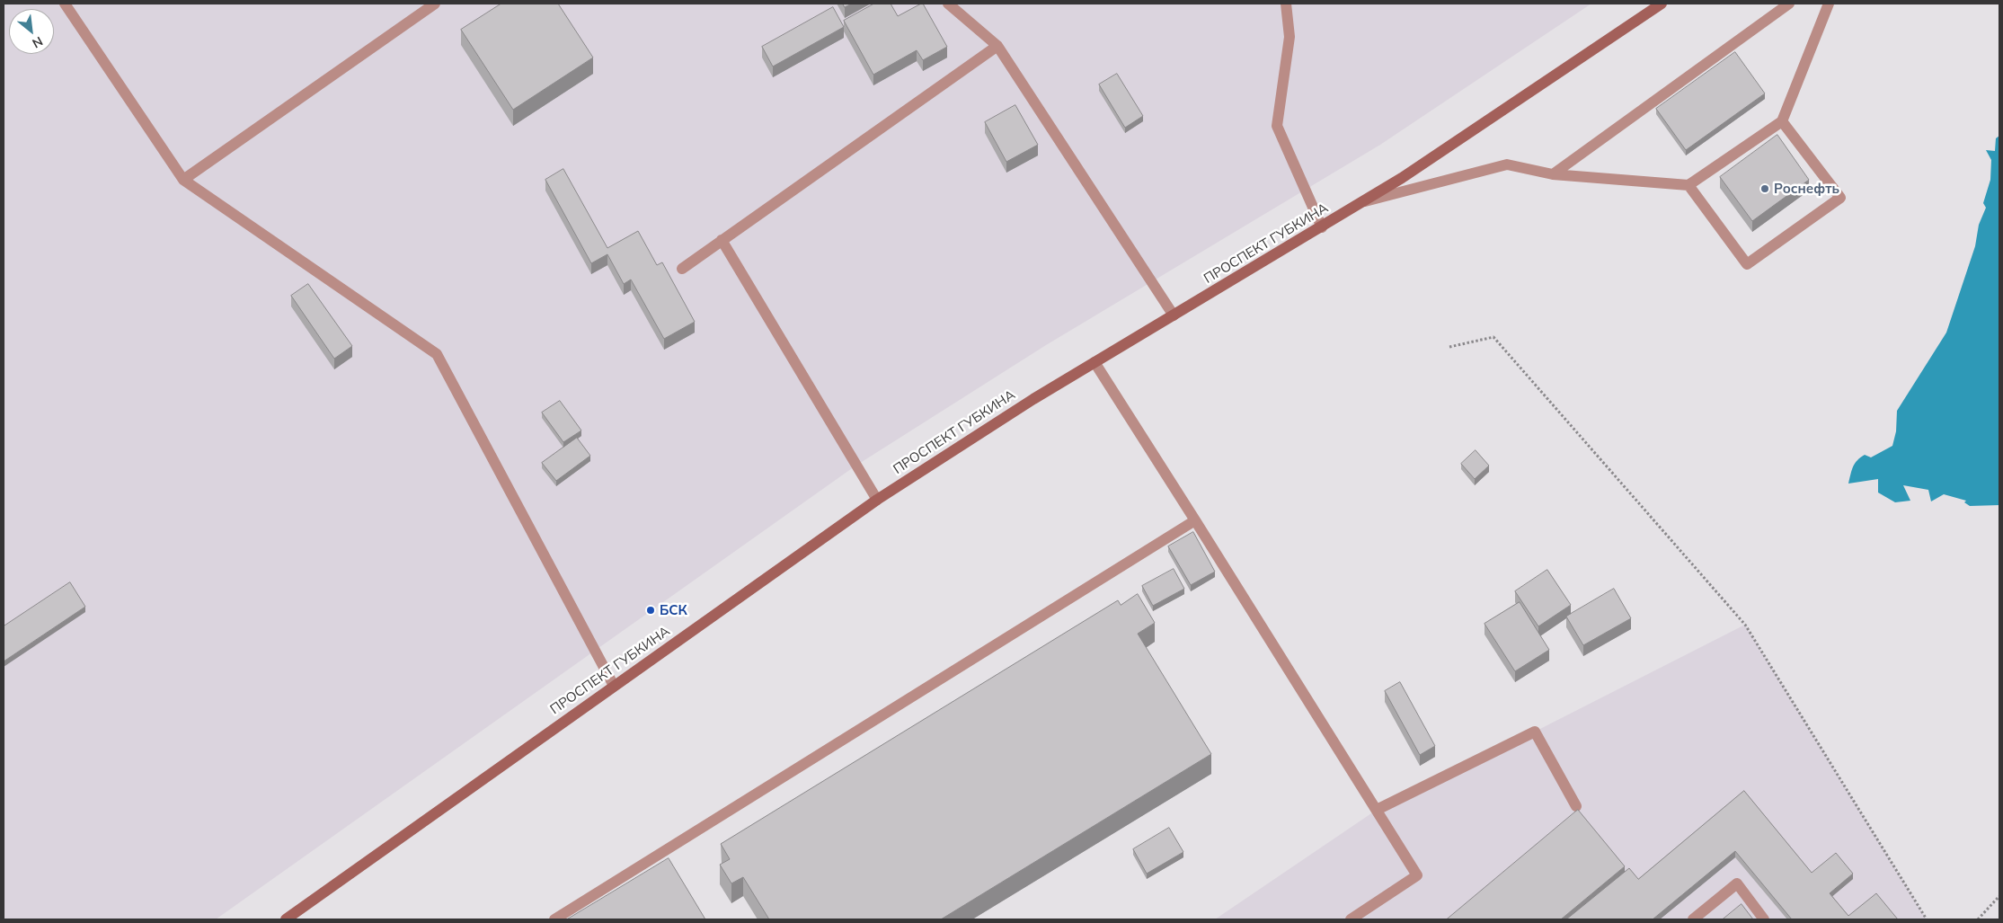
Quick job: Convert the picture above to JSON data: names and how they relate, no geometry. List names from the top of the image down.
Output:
{
  "streets": {
    "street": ["ПРОСПЕКТ ГУБКИНА"]
  },
  "places": ["Роснефть", "БСК"],
  "north": "bottom right"
}
